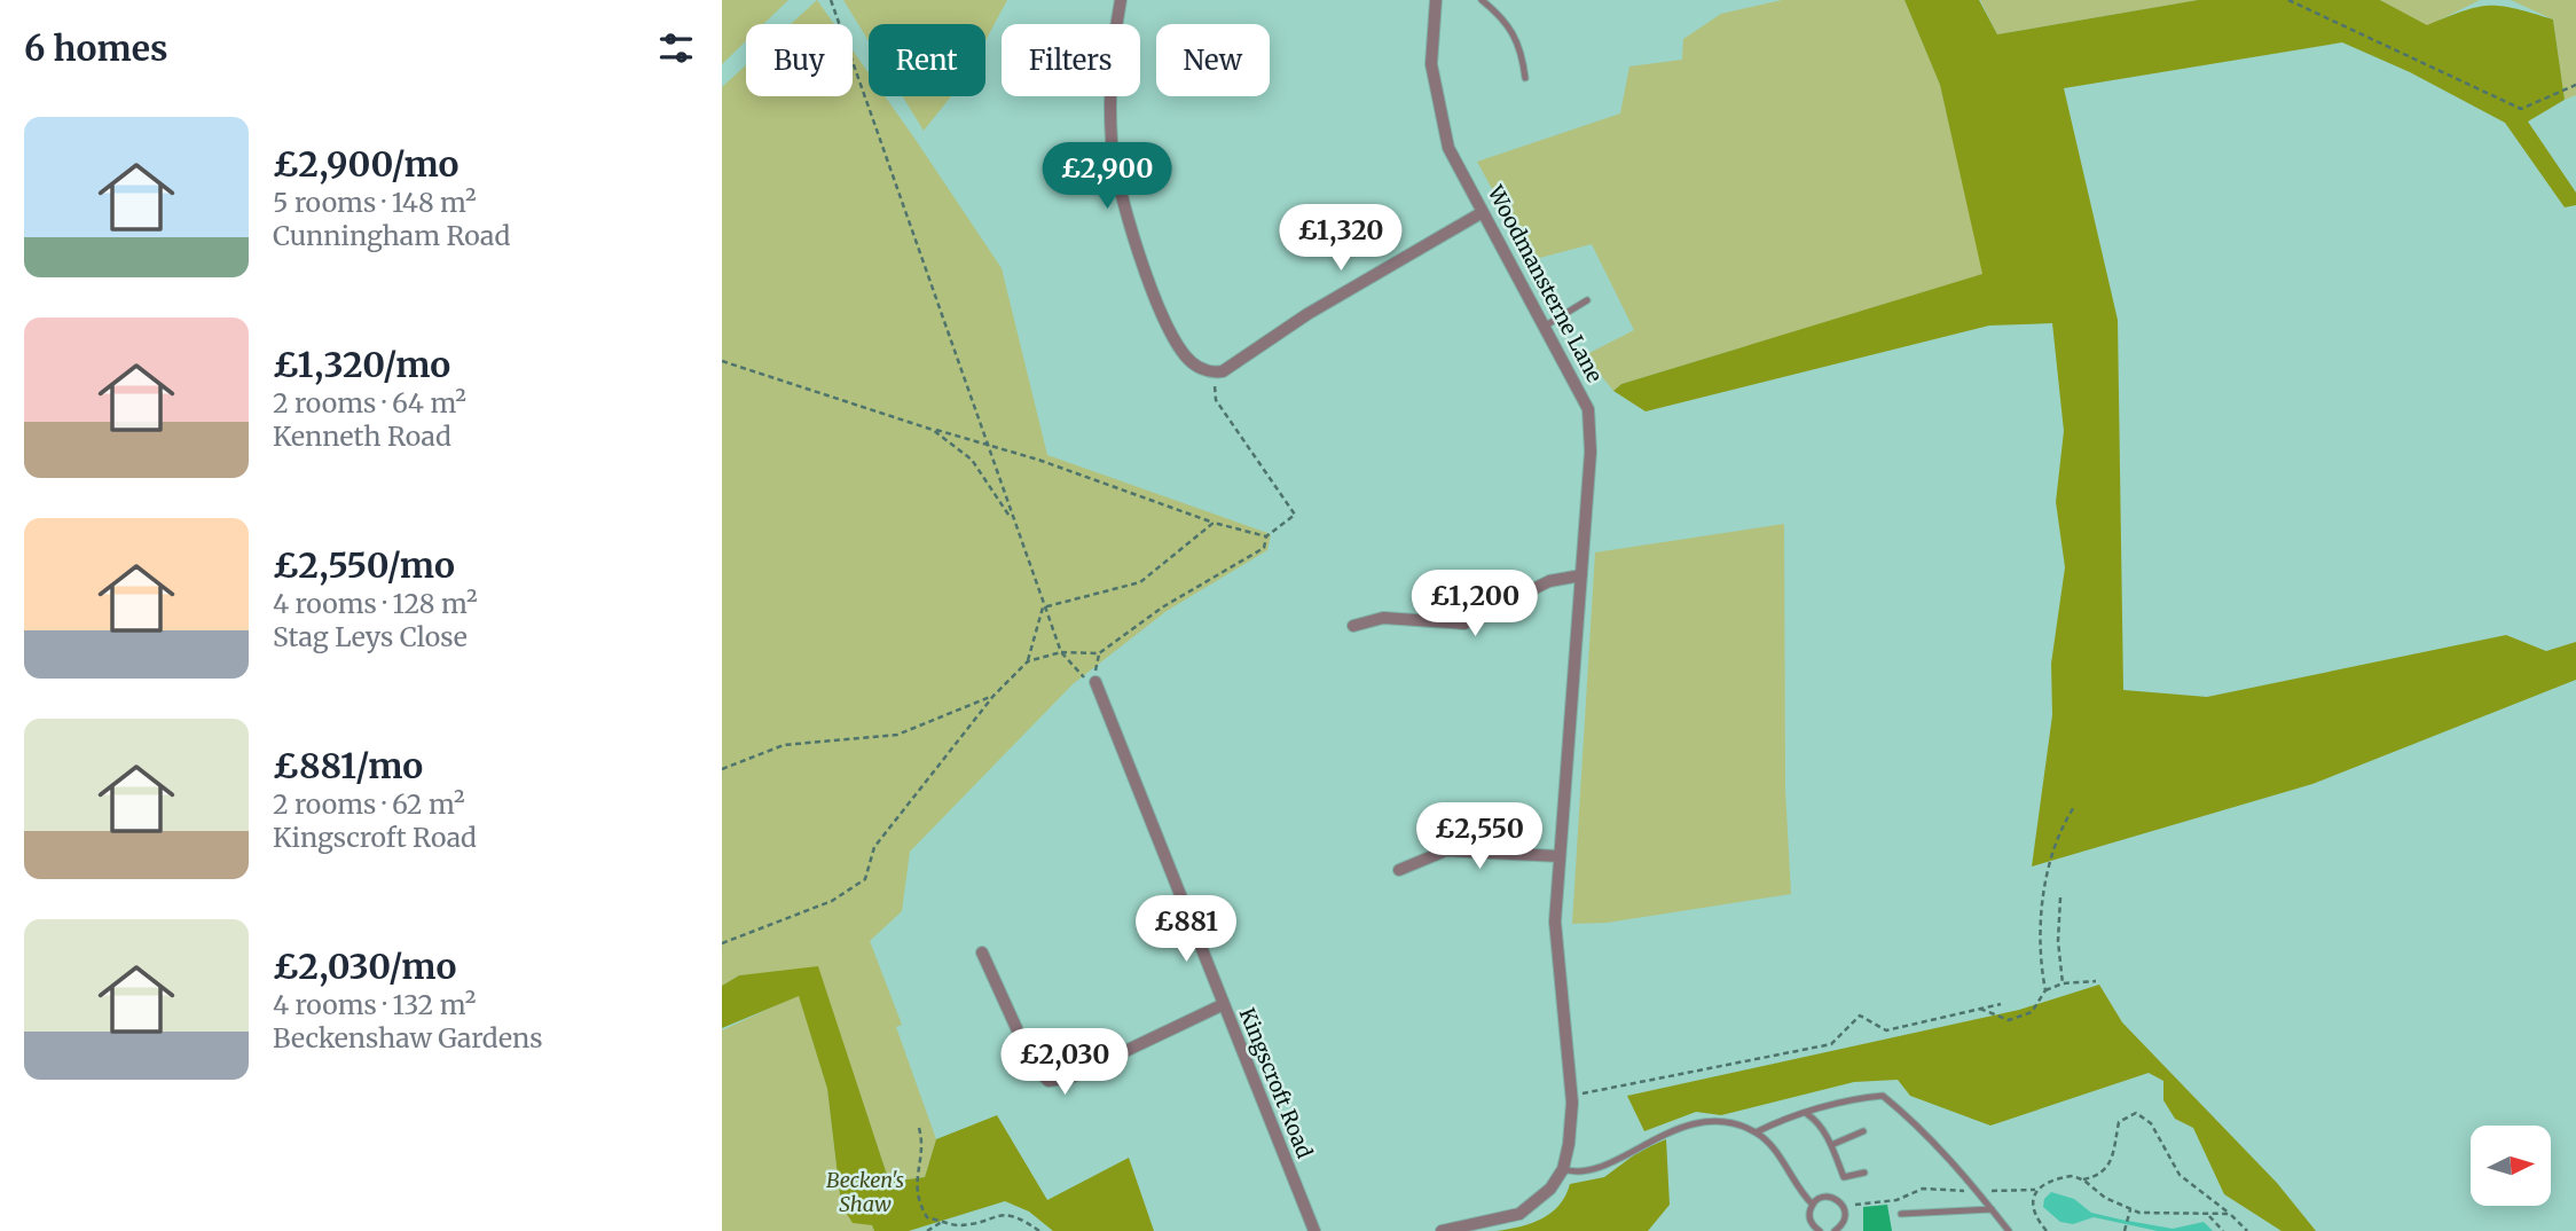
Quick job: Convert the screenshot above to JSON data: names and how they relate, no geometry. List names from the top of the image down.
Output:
{
  "streets": {
    "street": ["Woodmansterne Lane", "Kingscroft Road"]
  },
  "parks": ["Becken's Shaw"],
  "north": "right",
  "page": {
    "heading": "6 homes",
    "chip": [
      "Buy",
      "Rent",
      "Filters",
      "New"
    ],
    "list": [
      {
        "name": "£2,900/mo",
        "note": "5 rooms · 148 m² · Cunningham Road"
      },
      {
        "name": "£1,320/mo",
        "note": "2 rooms · 64 m² · Kenneth Road"
      },
      {
        "name": "£2,550/mo",
        "note": "4 rooms · 128 m² · Stag Leys Close"
      },
      {
        "name": "£881/mo",
        "note": "2 rooms · 62 m² · Kingscroft Road"
      },
      {
        "name": "£2,030/mo",
        "note": "4 rooms · 132 m² · Beckenshaw Gardens"
      }
    ],
    "price": [
      "£2,900",
      "£1,320",
      "£1,200",
      "£2,550",
      "£881",
      "£2,030"
    ]
  }
}
